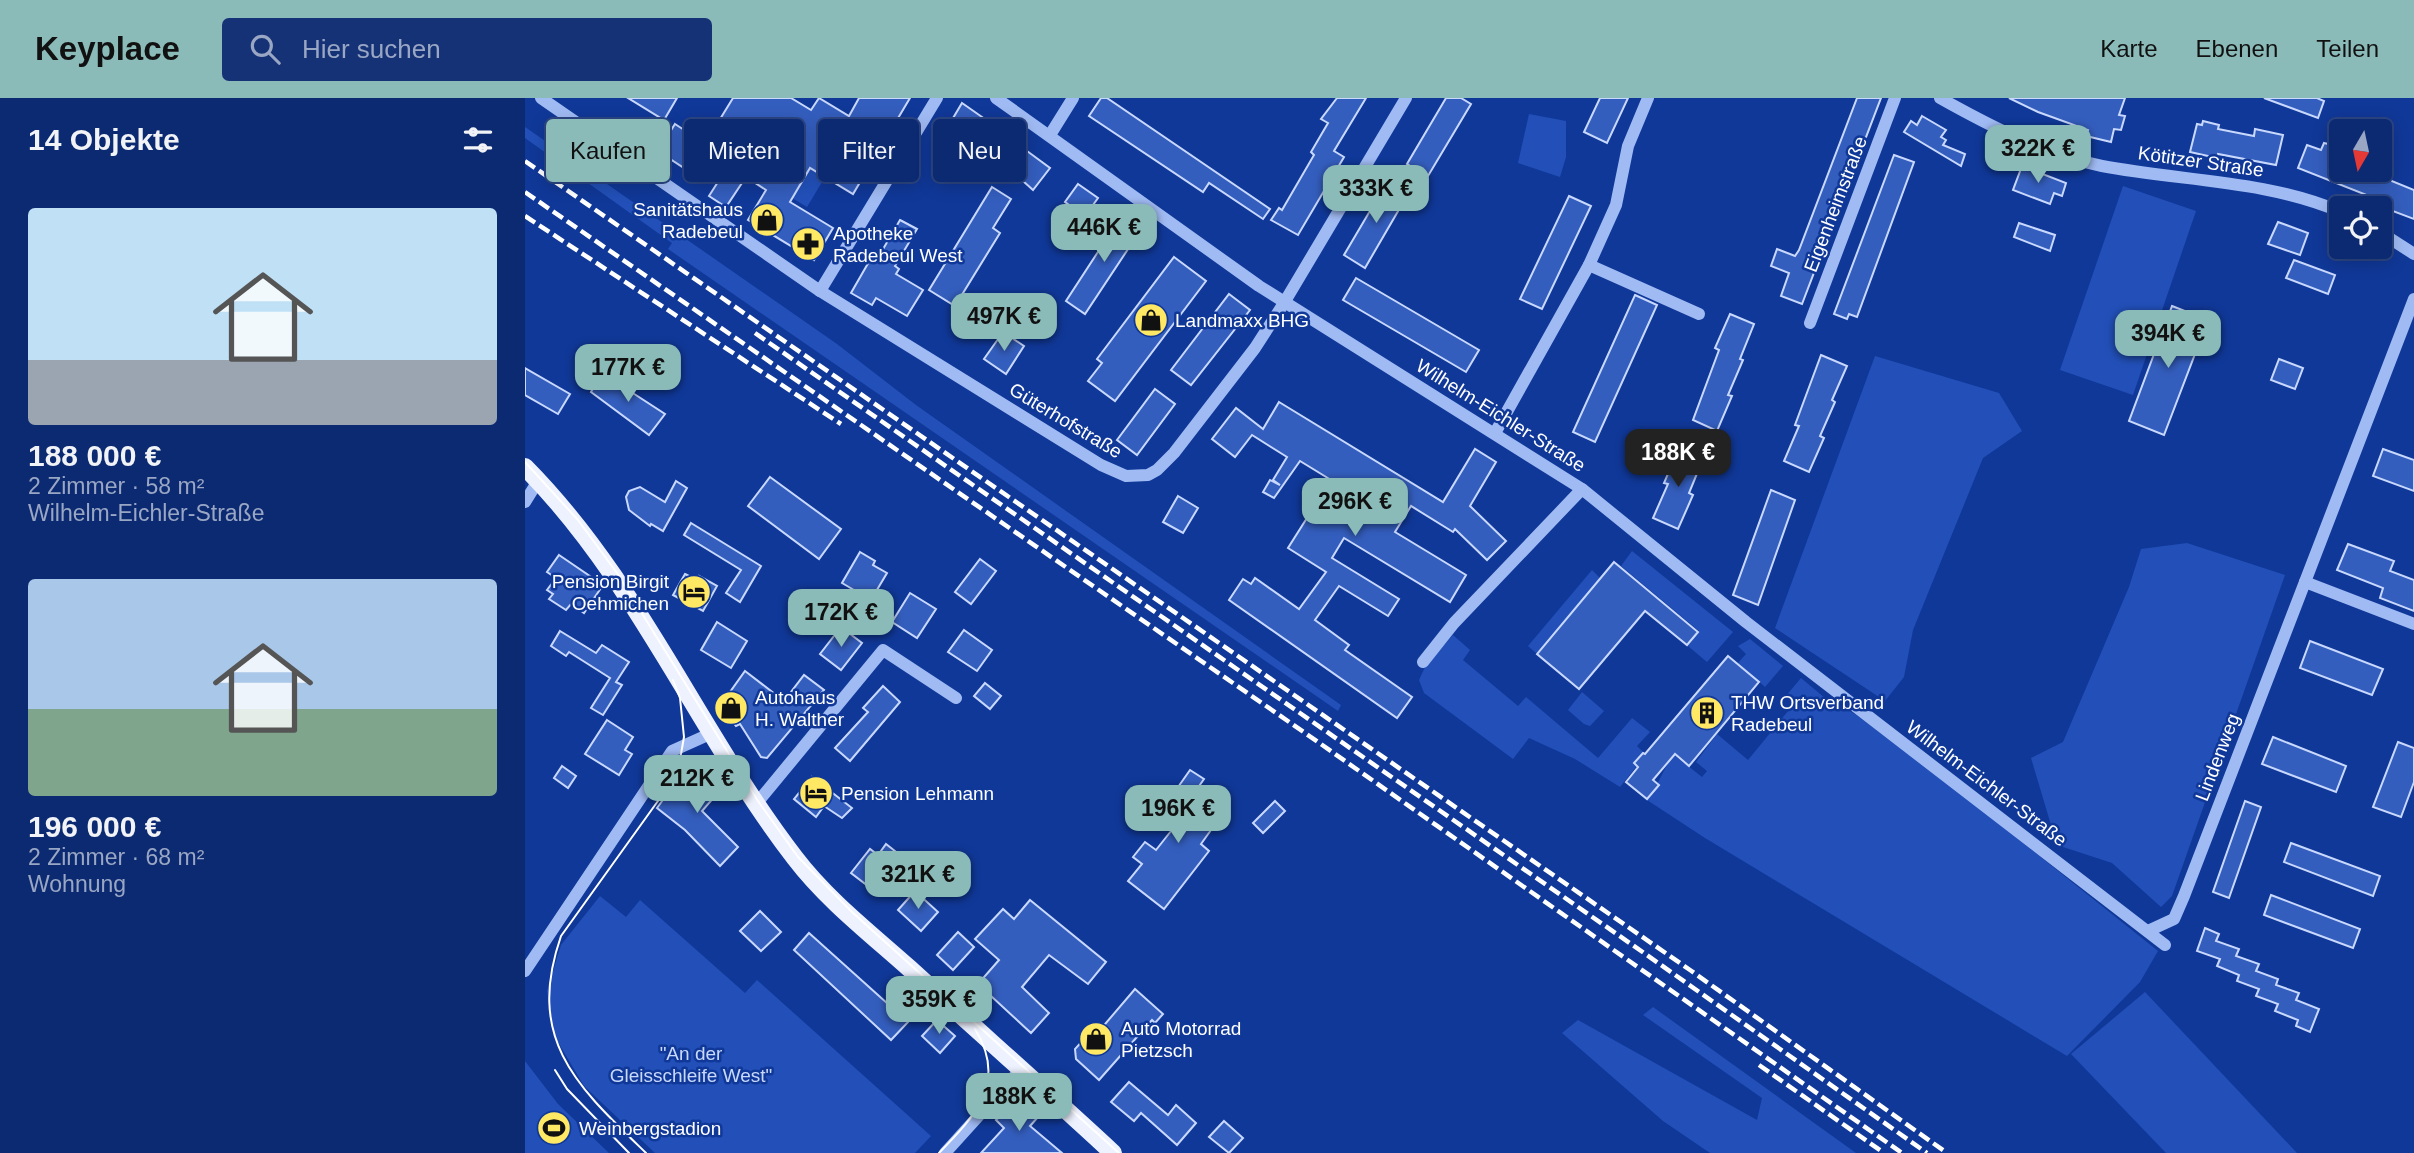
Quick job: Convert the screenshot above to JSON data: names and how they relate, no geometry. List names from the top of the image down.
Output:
{
  "streets": {
    "street": [
      "Kötitzer Straße",
      "Eigenheimstraße",
      "Wilhelm-Eichler-Straße",
      "Güterhofstraße",
      "Lindenweg"
    ]
  },
  "crossings": [
    ["Wilhelm-Eichler-Straße", "Güterhofstraße"],
    ["Wilhelm-Eichler-Straße", "Lindenweg"]
  ],
  "parks": ["\"An der Gleisschleife West\""],
  "places": {
    "shop": [
      "Sanitätshaus Radebeul",
      "Landmaxx BHG",
      "Autohaus H. Walther",
      "Auto Motorrad Pietzsch"
    ],
    "pharmacy": ["Apotheke Radebeul West"],
    "hotel": ["Pension Birgit Oehmichen", "Pension Lehmann"],
    "building": ["THW Ortsverband Radebeul"],
    "sports": ["Weinbergstadion"]
  },
  "north": "bottom",
  "page": {
    "header": "Keyplace",
    "search": "Hier suchen",
    "nav": ["Karte", "Ebenen", "Teilen"],
    "heading": "14 Objekte",
    "chip": [
      "Kaufen",
      "Mieten",
      "Filter",
      "Neu"
    ],
    "price": [
      "322K €",
      "333K €",
      "446K €",
      "497K €",
      "394K €",
      "177K €",
      "188K €",
      "296K €",
      "172K €",
      "212K €",
      "196K €",
      "321K €",
      "359K €",
      "188K €"
    ],
    "list": [
      {
        "name": "188 000 €",
        "note": "2 Zimmer · 58 m² · Wilhelm-Eichler-Straße"
      },
      {
        "name": "196 000 €",
        "note": "2 Zimmer · 68 m² · Wohnung"
      }
    ]
  }
}
